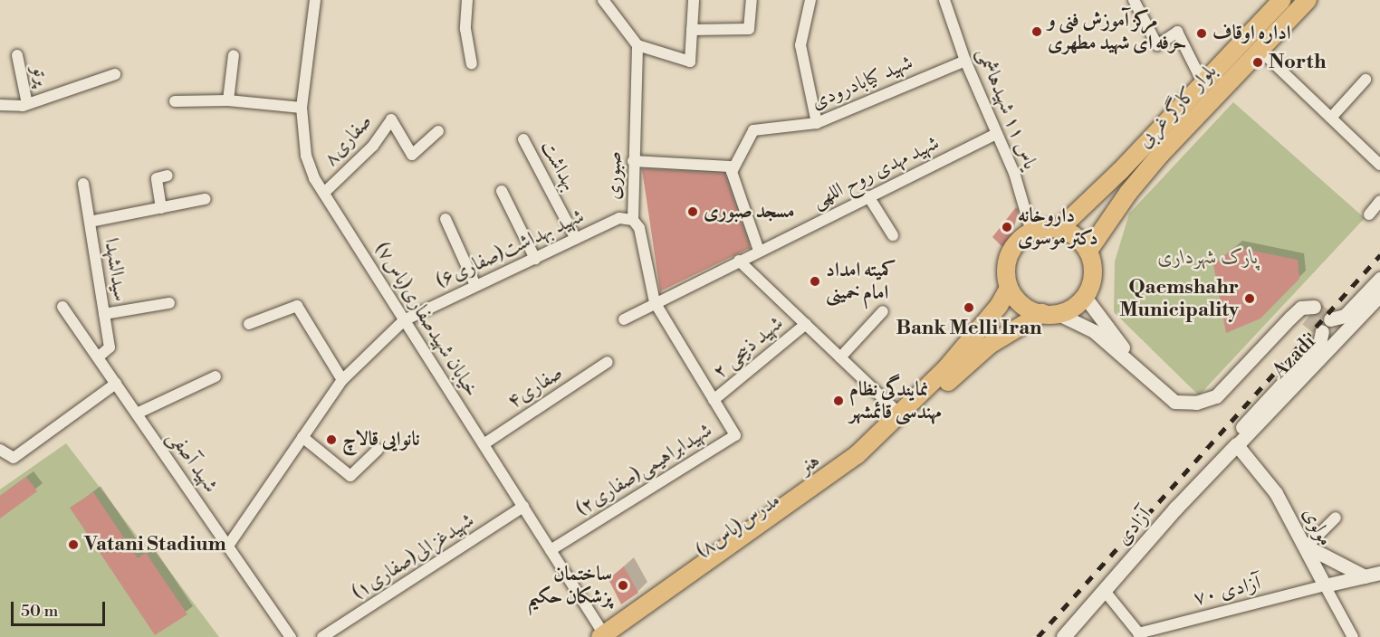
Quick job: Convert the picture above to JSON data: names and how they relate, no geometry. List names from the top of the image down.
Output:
{
  "streets": {
    "main road": [
      "بلوار کارگر غربی",
      "هنر",
      "مدرس(یاس۸)",
      "آزادی"
    ],
    "street": [
      "پرتو",
      "شهید کیابادرودی",
      "یاس ۱۱ شهیدهاشمی",
      "صفاری۸",
      "بهداشت",
      "شهید مهدی روح اللهی",
      "صبوری",
      "شهید بهداشت(صفاری۶)",
      "سیدالشهدا",
      "خیابان شهیدصفاری(یاس۷)",
      "شهید ذبیحی ۲",
      "Azadi",
      "صفاری۴",
      "شهید آصفی",
      "شهیدابراهیمی(صفاری۲)",
      "مولوی",
      "شهیدغزالی(صفاری۱)",
      "آزادی ۷۰"
    ]
  },
  "crossings": [
    ["شهید کیابادرودی", "یاس ۱۱ شهیدهاشمی"],
    ["بلوار کارگر غربی", "یاس ۱۱ شهیدهاشمی"],
    ["بلوار کارگر غربی", "هنر"],
    ["بلوار کارگر غربی", "مدرس(یاس۸)"],
    ["یاس ۱۱ شهیدهاشمی", "شهید مهدی روح اللهی"],
    ["یاس ۱۱ شهیدهاشمی", "هنر"],
    ["یاس ۱۱ شهیدهاشمی", "مدرس(یاس۸)"],
    ["صفاری۸", "خیابان شهیدصفاری(یاس۷)"],
    ["بهداشت", "شهید بهداشت(صفاری۶)"],
    ["شهید مهدی روح اللهی", "صبوری"],
    ["شهید مهدی روح اللهی", "شهیدابراهیمی(صفاری۲)"],
    ["صبوری", "شهید بهداشت(صفاری۶)"],
    ["صبوری", "شهیدابراهیمی(صفاری۲)"],
    ["شهید بهداشت(صفاری۶)", "خیابان شهیدصفاری(یاس۷)"],
    ["شهید بهداشت(صفاری۶)", "شهید آصفی"],
    ["سیدالشهدا", "شهید آصفی"],
    ["خیابان شهیدصفاری(یاس۷)", "صفاری۴"],
    ["خیابان شهیدصفاری(یاس۷)", "هنر"],
    ["خیابان شهیدصفاری(یاس۷)", "شهیدابراهیمی(صفاری۲)"],
    ["خیابان شهیدصفاری(یاس۷)", "مدرس(یاس۸)"],
    ["خیابان شهیدصفاری(یاس۷)", "شهیدغزالی(صفاری۱)"],
    ["شهید ذبیحی ۲", "شهیدابراهیمی(صفاری۲)"],
    ["Azadi", "آزادی"],
    ["Azadi", "مولوی"],
    ["هنر", "مدرس(یاس۸)"],
    ["آزادی", "مولوی"],
    ["مولوی", "آزادی ۷۰"]
  ],
  "parks": ["پارک شهرداری"],
  "places": [
    "مرکز آموزش فنی و حرفه ای شهید مطهری",
    "اداره اوقاف",
    "North",
    "مسجد صبوری",
    "داروخانه دکتر موسوی",
    "کمیته امداد امام خمینی",
    "Qaemshahr Municipality",
    "Bank Melli Iran",
    "نمایندگی نظام مهندسی قائمشهر",
    "نانوایی قالاچ",
    "Vatani Stadium",
    "ساختمان پزشکان حکیم"
  ],
  "scale_bar": "50 m"
}
